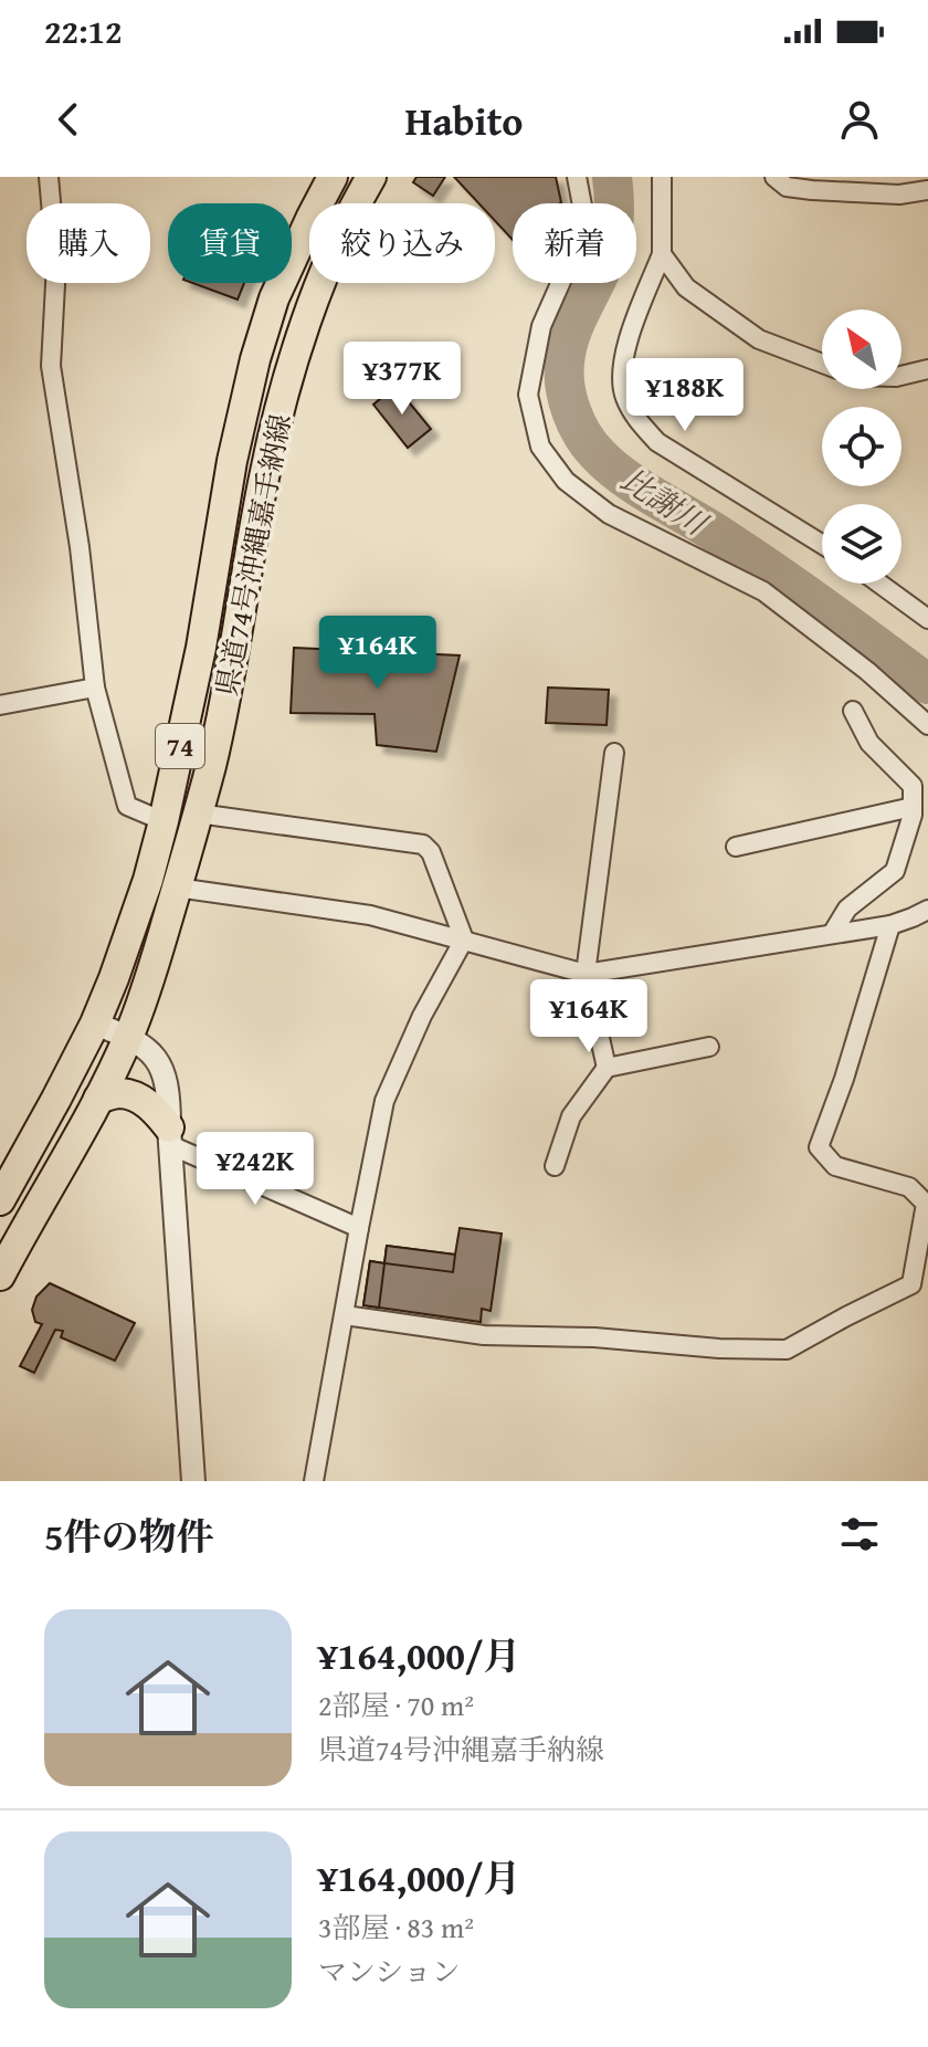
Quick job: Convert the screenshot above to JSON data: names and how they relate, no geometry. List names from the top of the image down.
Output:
{
  "streets": {
    "main road": ["県道74号沖縄嘉手納線", "74"]
  },
  "water": ["比謝川"],
  "north": "top left",
  "page": {
    "status": "22:12",
    "header": "Habito",
    "chip": [
      "購入",
      "賃貸",
      "絞り込み",
      "新着"
    ],
    "price": [
      "¥377K",
      "¥188K",
      "¥164K",
      "¥164K",
      "¥242K"
    ],
    "heading": "5件の物件",
    "list": [
      {
        "name": "¥164,000/月",
        "note": "2部屋 · 70 m² · 県道74号沖縄嘉手納線"
      },
      {
        "name": "¥164,000/月",
        "note": "3部屋 · 83 m² · マンション"
      }
    ]
  }
}
